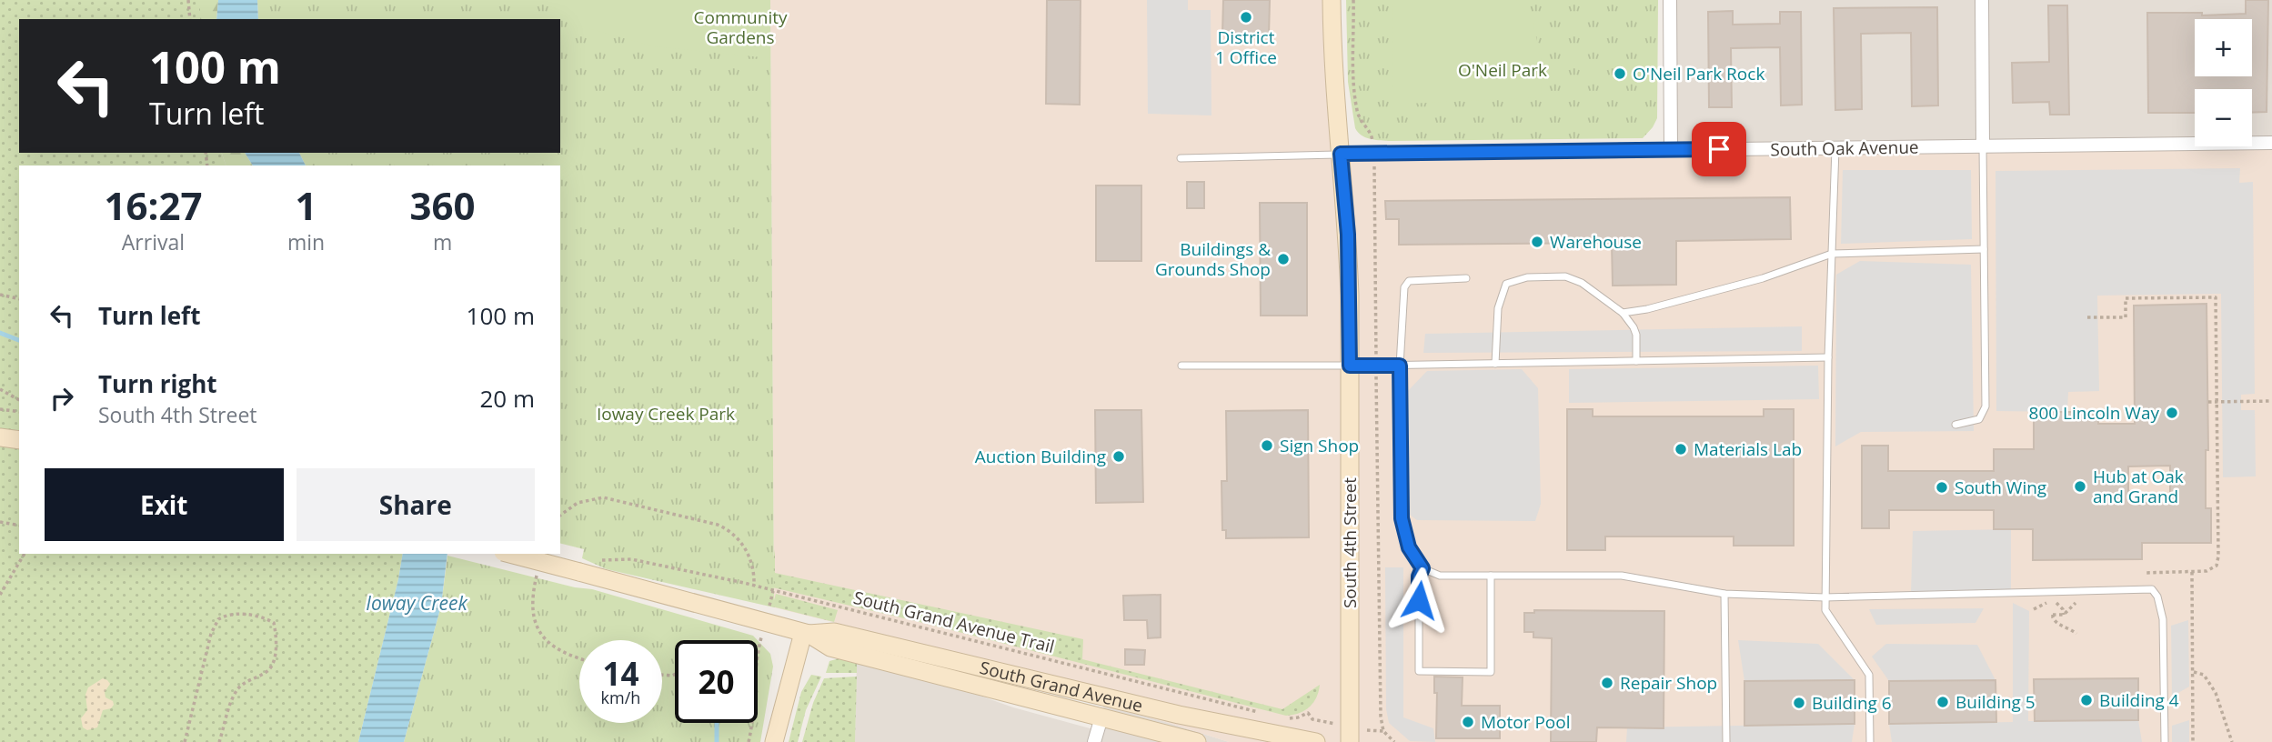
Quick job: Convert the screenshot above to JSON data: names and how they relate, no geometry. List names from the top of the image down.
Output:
{
  "streets": {
    "street": ["South Oak Avenue", "South 4th Street", "South Grand Avenue"],
    "path": ["South Grand Avenue Trail"]
  },
  "crossings": [
    ["South Oak Avenue", "South 4th Street"]
  ],
  "water": ["Ioway Creek"],
  "parks": ["Community Gardens", "O'Neil Park", "Ioway Creek Park"],
  "places": [
    "District 1 Office",
    "O'Neil Park Rock",
    "Warehouse",
    "Buildings & Grounds Shop",
    "800 Lincoln Way",
    "Sign Shop",
    "Materials Lab",
    "Auction Building",
    "Hub at Oak and Grand",
    "South Wing",
    "Repair Shop",
    "Building 4",
    "Building 5",
    "Building 6",
    "Motor Pool"
  ],
  "page": {
    "map_buttons": ["+", "−"],
    "turn": ["100 m", "Turn left"],
    "eta": [
      "16:27",
      "Arrival",
      "1",
      "min",
      "360",
      "m"
    ],
    "list": [
      {
        "name": "Turn left",
        "value": "100 m"
      },
      {
        "name": "Turn right",
        "note": "South 4th Street",
        "value": "20 m"
      }
    ],
    "buttons": ["Exit", "Share"],
    "speed": "14 km/h",
    "limit": "20"
  }
}
